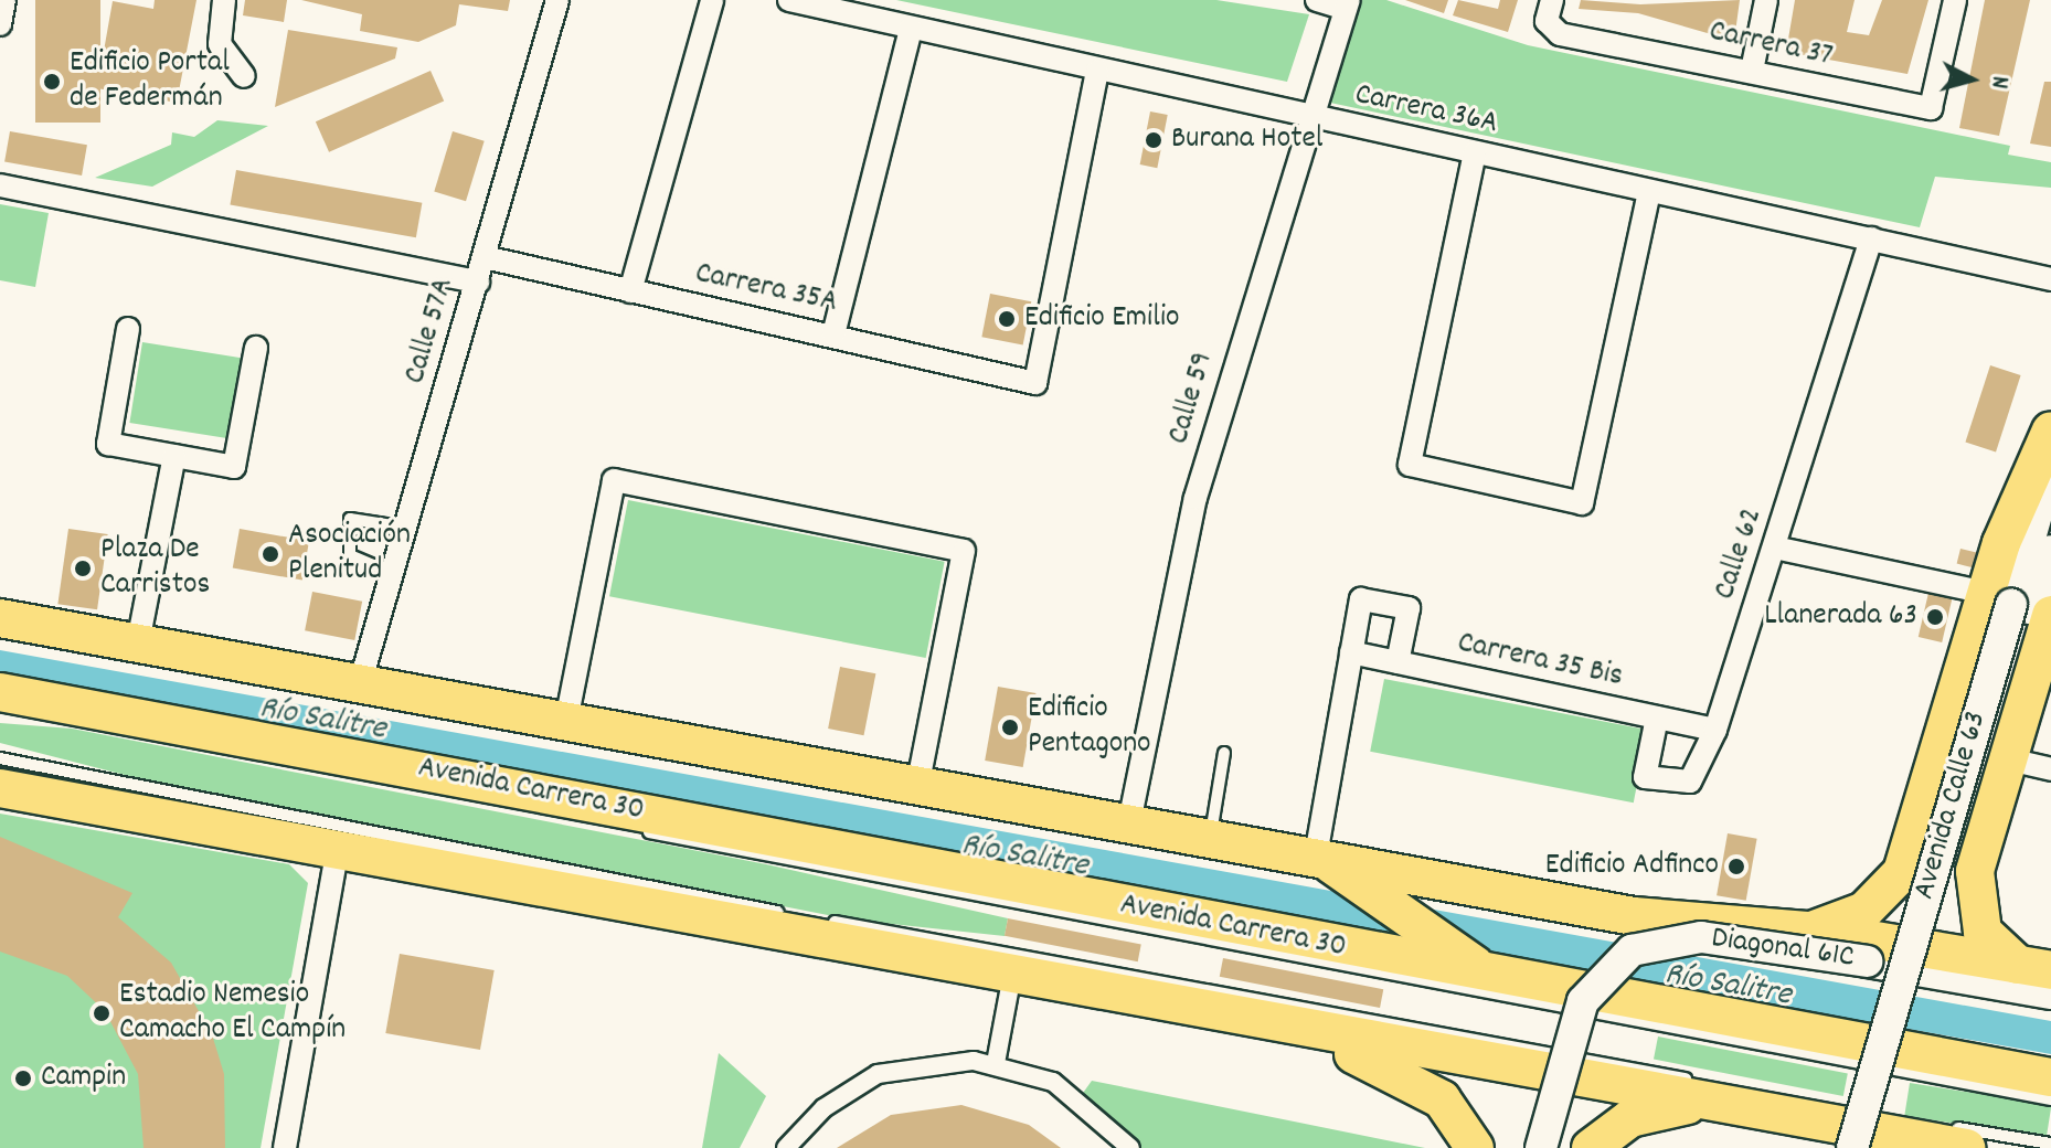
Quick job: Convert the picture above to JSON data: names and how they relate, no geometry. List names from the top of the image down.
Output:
{
  "streets": {
    "highway": ["Avenida Carrera 30"],
    "main road": ["Avenida Calle 63", "Diagonal 61C"],
    "street": [
      "Carrera 37",
      "Carrera 36A",
      "Carrera 35A",
      "Calle 57A",
      "Calle 59",
      "Calle 62",
      "Carrera 35 Bis"
    ]
  },
  "crossings": [
    ["Carrera 36A", "Carrera 35A"],
    ["Carrera 36A", "Calle 59"],
    ["Carrera 36A", "Calle 62"],
    ["Carrera 35A", "Calle 57A"],
    ["Calle 62", "Carrera 35 Bis"]
  ],
  "water": ["Río Salitre"],
  "places": [
    "Edificio Portal de Federmán",
    "Burana Hotel",
    "Edificio Emilio",
    "Asociación Plenitud",
    "Plaza De Carristos",
    "Llanerada 63",
    "Edificio Pentagono",
    "Edificio Adfinco",
    "Estadio Nemesio Camacho El Campín",
    "Campin"
  ],
  "north": "right"
}
